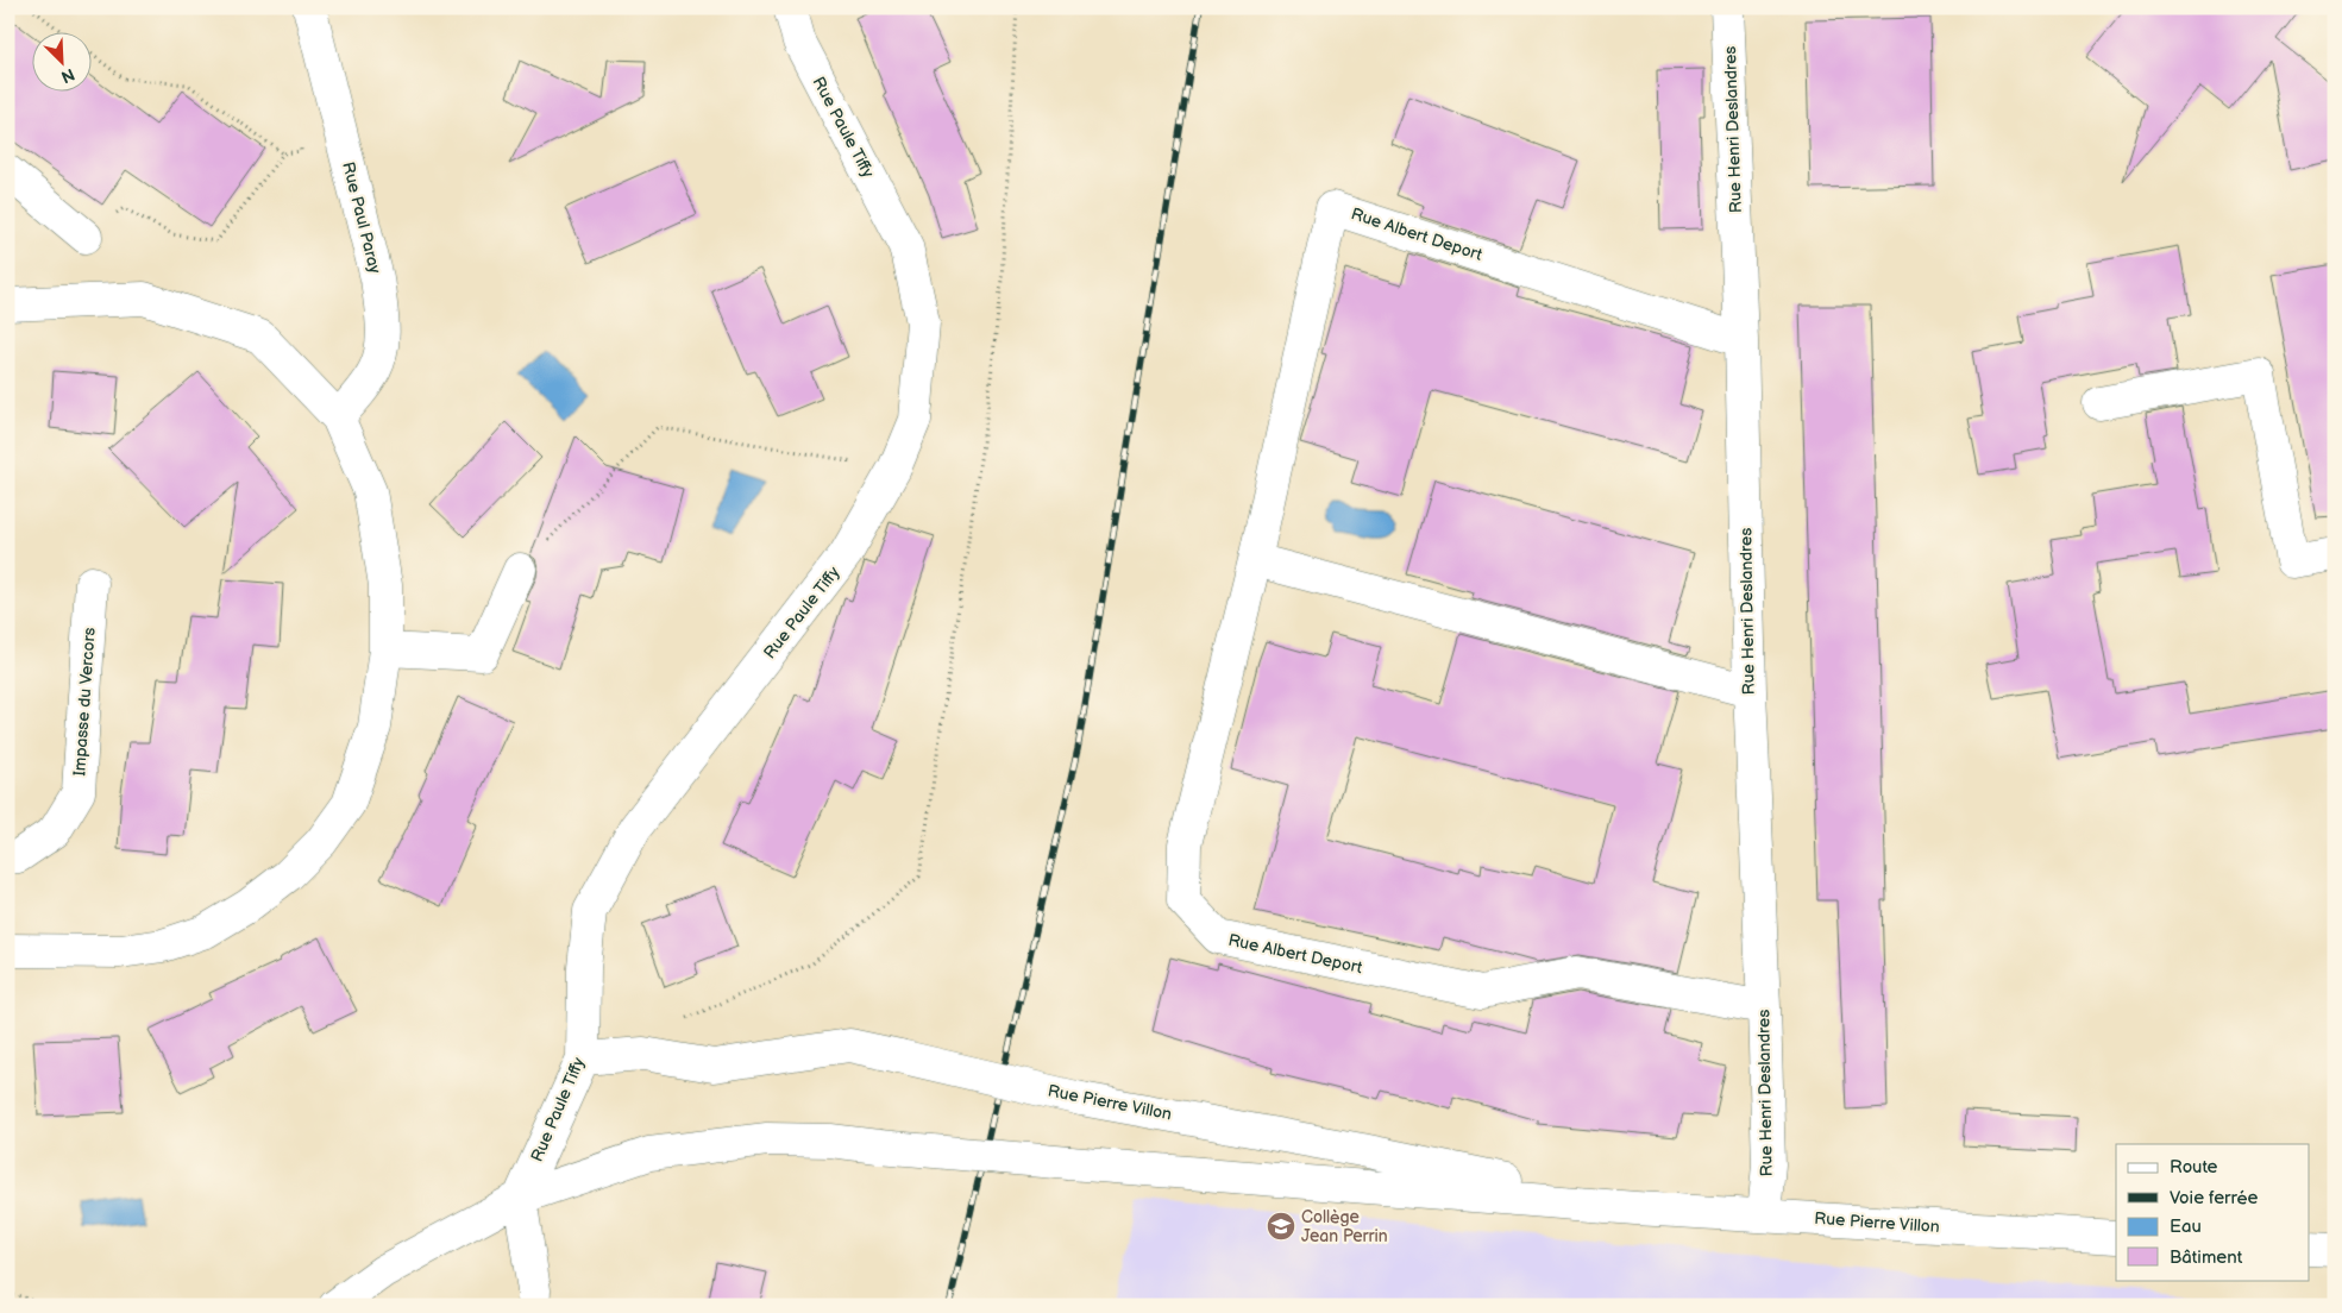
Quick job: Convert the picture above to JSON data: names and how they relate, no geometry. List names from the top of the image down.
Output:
{
  "streets": {
    "street": [
      "Rue Paule Tiffy",
      "Rue Henri Deslandres",
      "Rue Paul Paray",
      "Rue Albert Deport",
      "Impasse du Vercors",
      "Rue Pierre Villon"
    ]
  },
  "crossings": [
    ["Rue Paule Tiffy", "Rue Pierre Villon"],
    ["Rue Henri Deslandres", "Rue Albert Deport"],
    ["Rue Henri Deslandres", "Rue Pierre Villon"]
  ],
  "places": {
    "school or university": ["Collège Jean Perrin"]
  },
  "legend": [
    "Route",
    "Voie ferrée",
    "Eau",
    "Bâtiment"
  ],
  "north": "bottom right"
}
